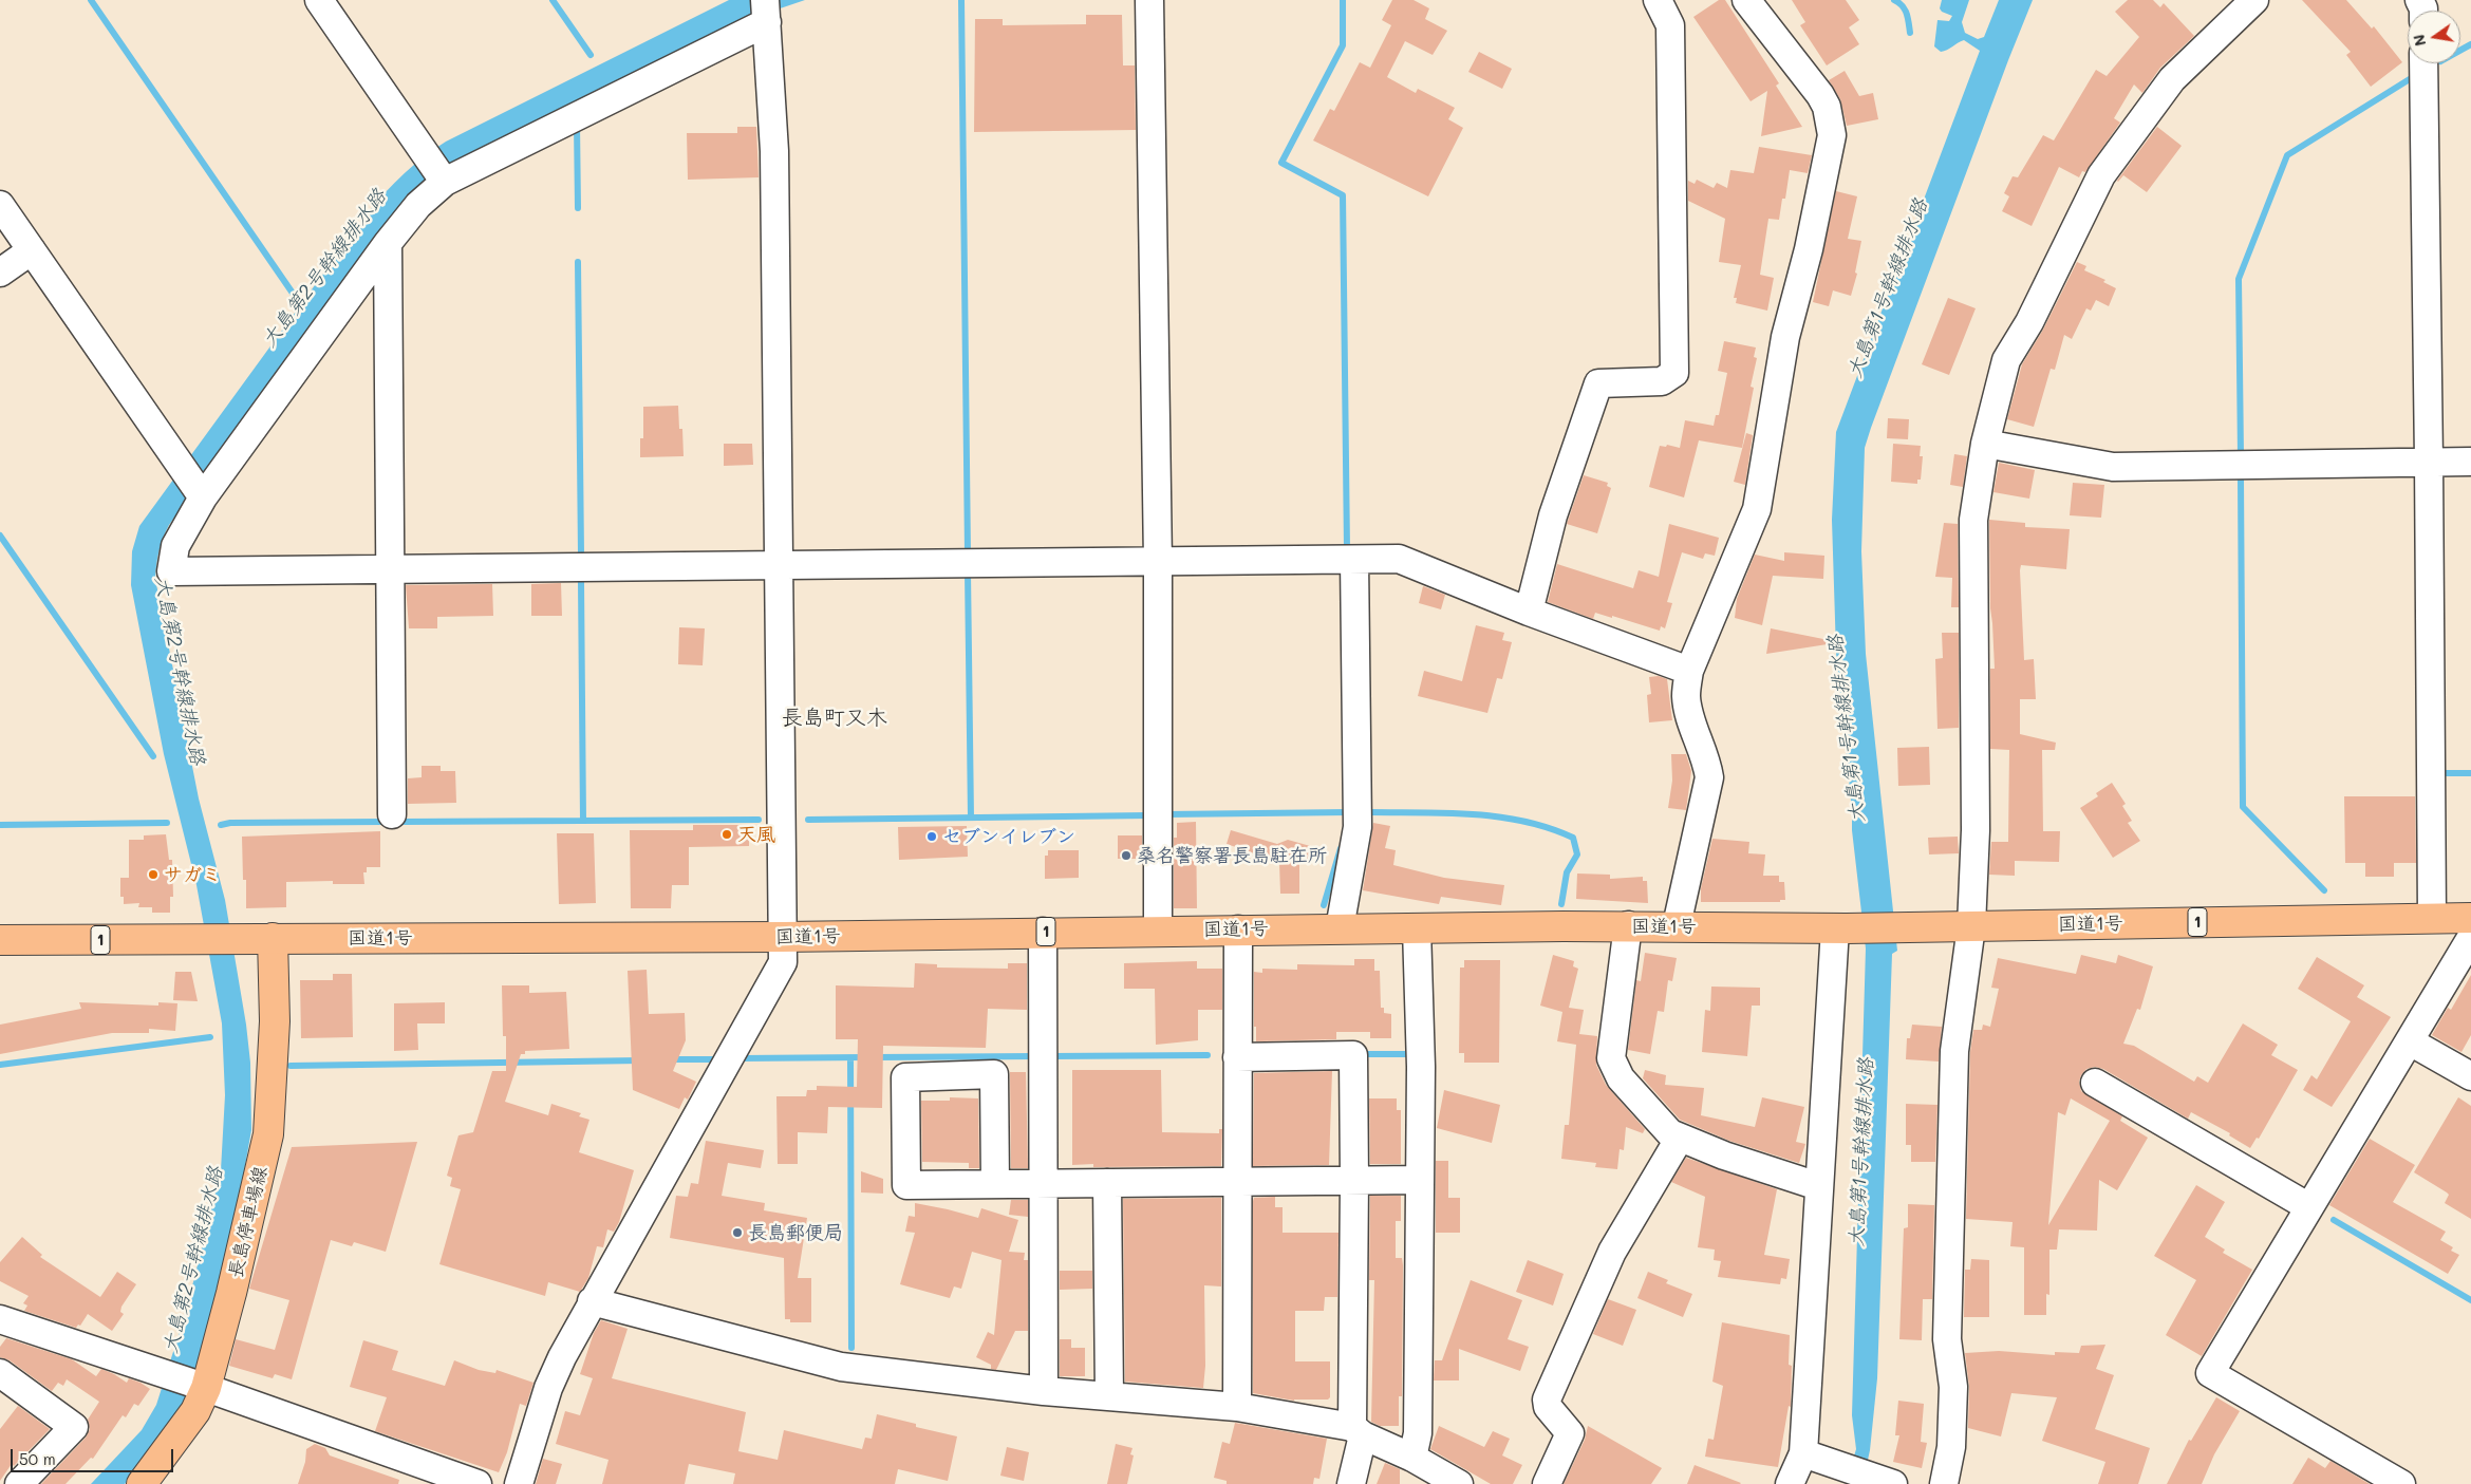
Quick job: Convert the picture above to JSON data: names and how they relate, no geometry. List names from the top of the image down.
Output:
{
  "streets": {
    "main road": ["1", "国道1号", "長島停車場線"]
  },
  "crossings": [
    ["国道1号", "長島停車場線"]
  ],
  "districts": ["長島町又木"],
  "water": ["大島第2号幹線排水路", "大島第1号幹線排水路"],
  "places": [
    "天風",
    "セブンイレブン",
    "桑名警察署長島駐在所",
    "サガミ",
    "長島郵便局"
  ],
  "scale_bar": "50 m",
  "north": "left"
}
